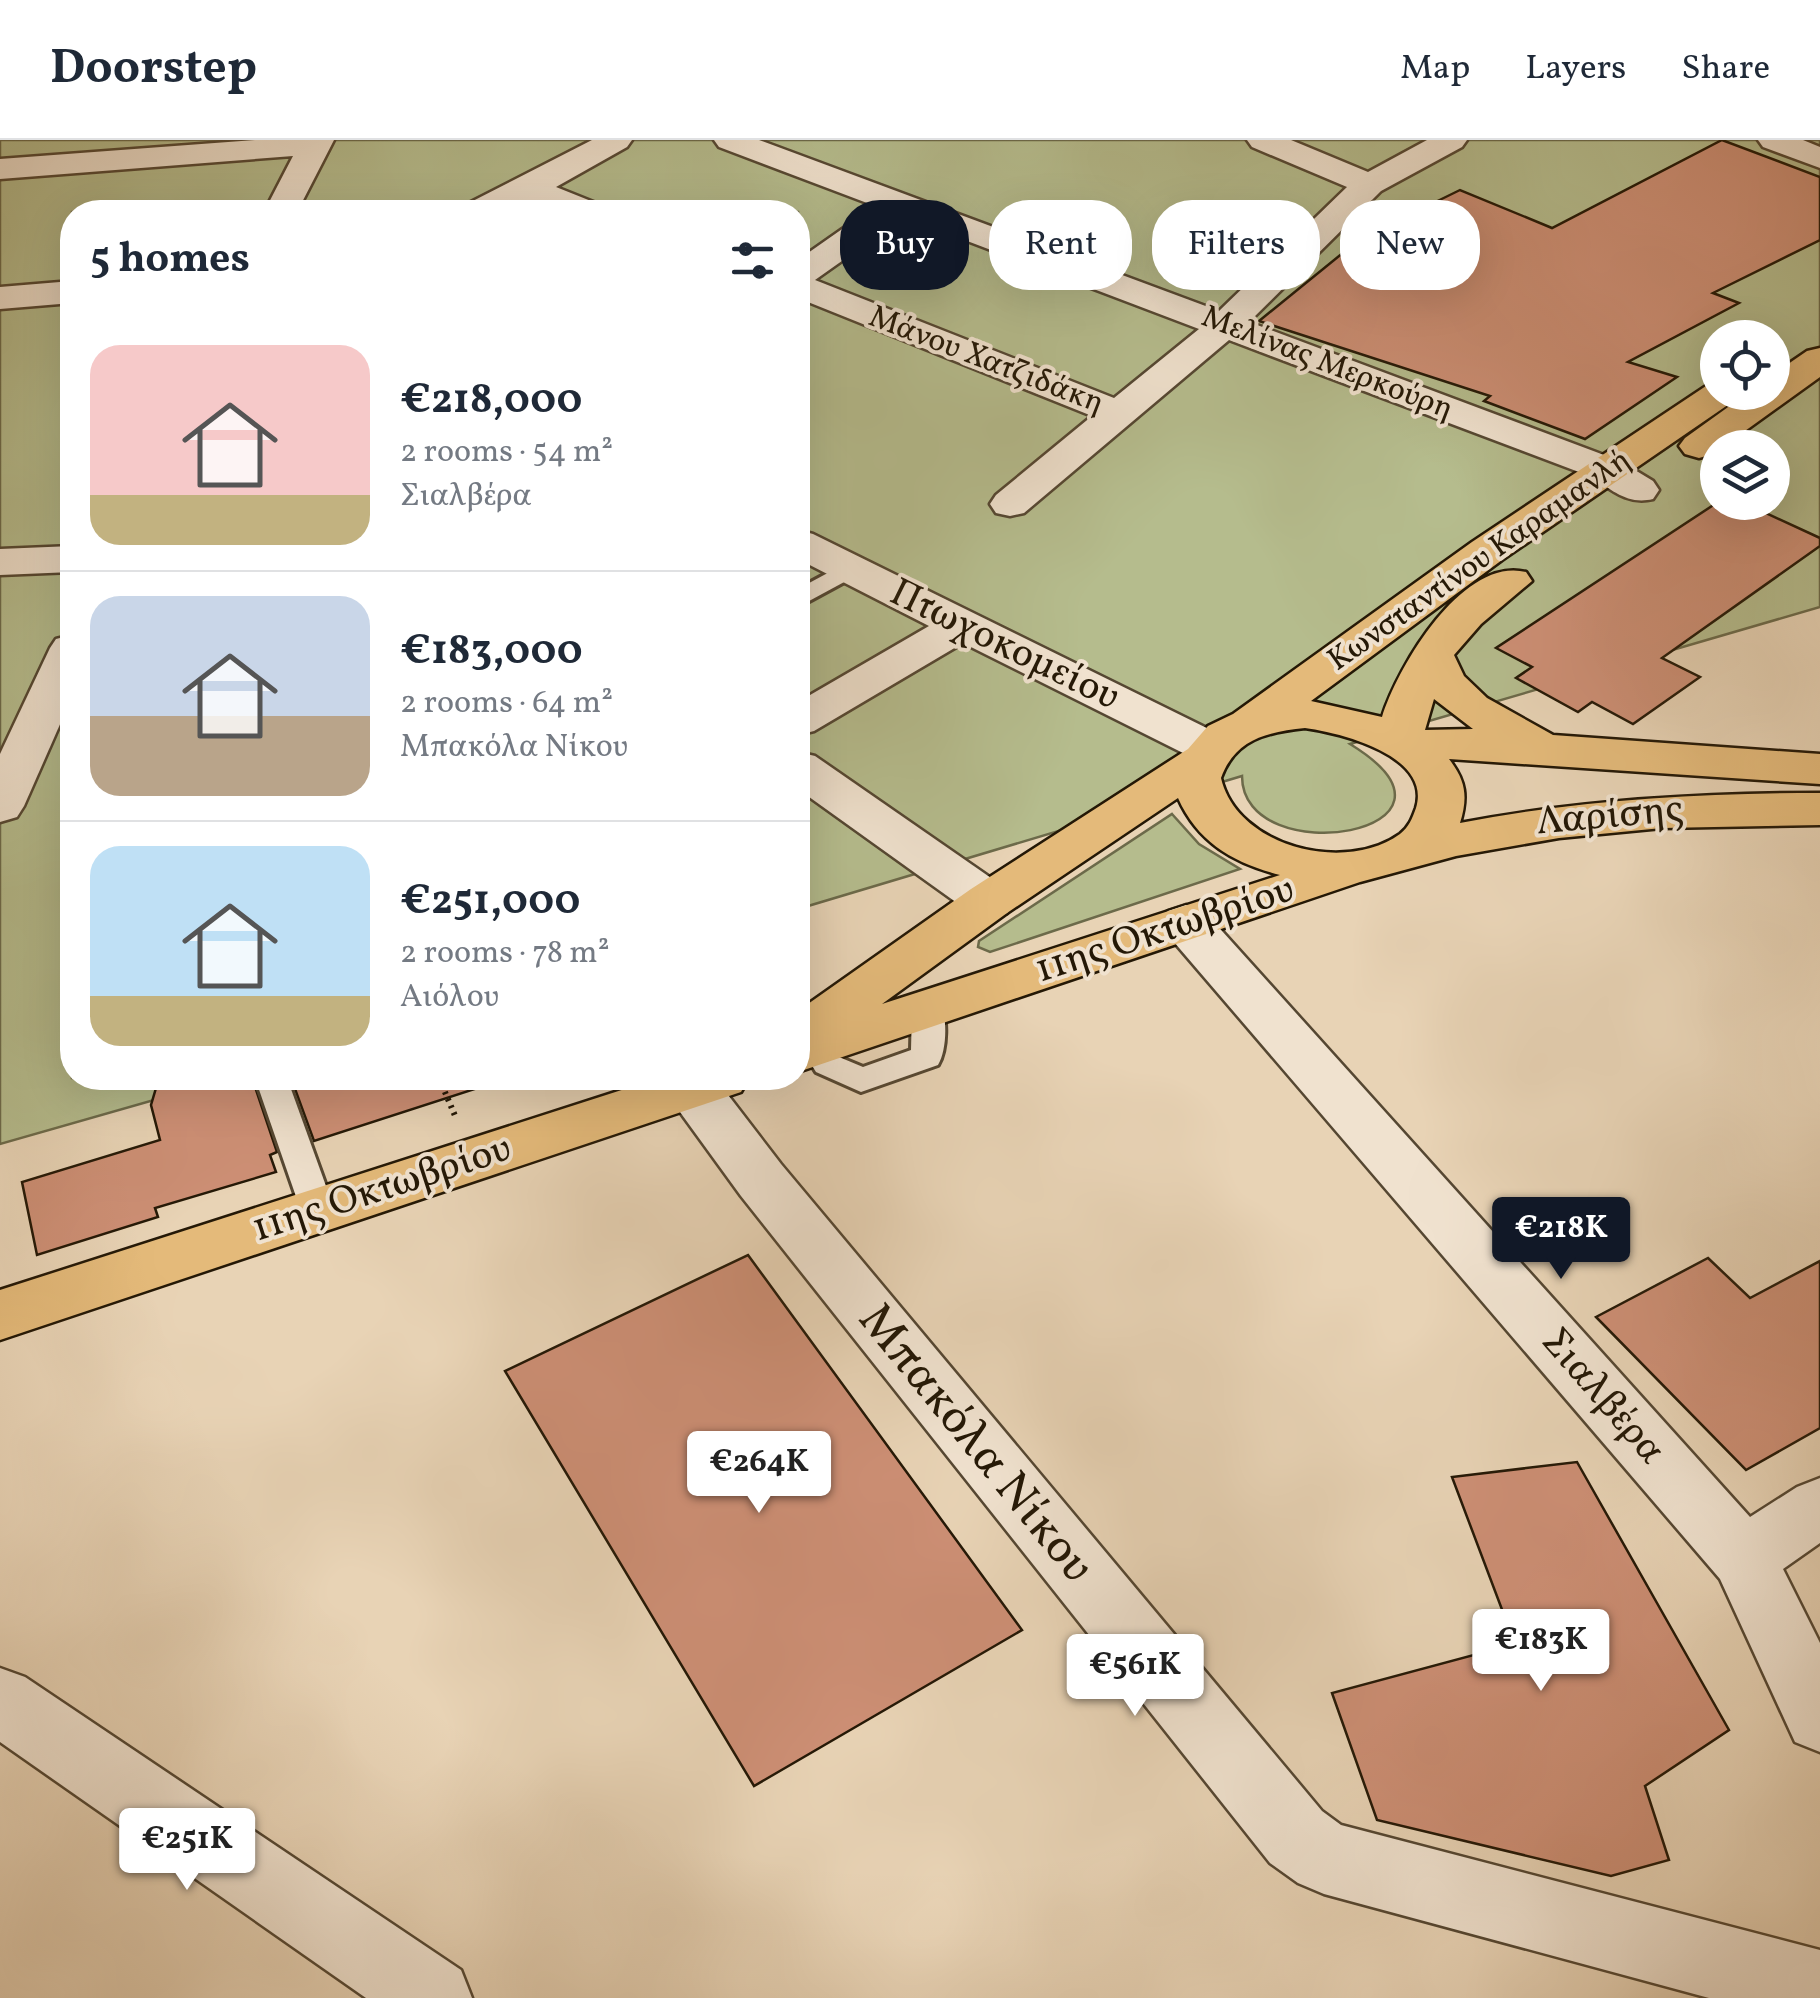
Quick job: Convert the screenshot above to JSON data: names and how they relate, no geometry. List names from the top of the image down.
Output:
{
  "streets": {
    "main road": ["Κωνσταντίνου Καραμανλή", "Λαρίσης", "11ης Οκτωβρίου"],
    "street": [
      "Μάνου Χατζιδάκη",
      "Μελίνας Μερκούρη",
      "Πτωχοκομείου",
      "Σιαλβέρα",
      "Μπακόλα Νίκου"
    ]
  },
  "crossings": [
    ["Μελίνας Μερκούρη", "Κωνσταντίνου Καραμανλή"],
    ["Κωνσταντίνου Καραμανλή", "Πτωχοκομείου"],
    ["Κωνσταντίνου Καραμανλή", "Λαρίσης"],
    ["Κωνσταντίνου Καραμανλή", "11ης Οκτωβρίου"],
    ["Πτωχοκομείου", "Λαρίσης"],
    ["Πτωχοκομείου", "11ης Οκτωβρίου"],
    ["Λαρίσης", "11ης Οκτωβρίου"],
    ["11ης Οκτωβρίου", "Σιαλβέρα"]
  ],
  "page": {
    "header": "Doorstep",
    "nav": ["Map", "Layers", "Share"],
    "chip": [
      "Buy",
      "Rent",
      "Filters",
      "New"
    ],
    "heading": "5 homes",
    "list": [
      {
        "name": "€218,000",
        "note": "2 rooms · 54 m² · Σιαλβέρα"
      },
      {
        "name": "€183,000",
        "note": "2 rooms · 64 m² · Μπακόλα Νίκου"
      },
      {
        "name": "€251,000",
        "note": "2 rooms · 78 m² · Αιόλου"
      }
    ],
    "price": [
      "€218K",
      "€264K",
      "€183K",
      "€561K",
      "€251K"
    ]
  }
}
